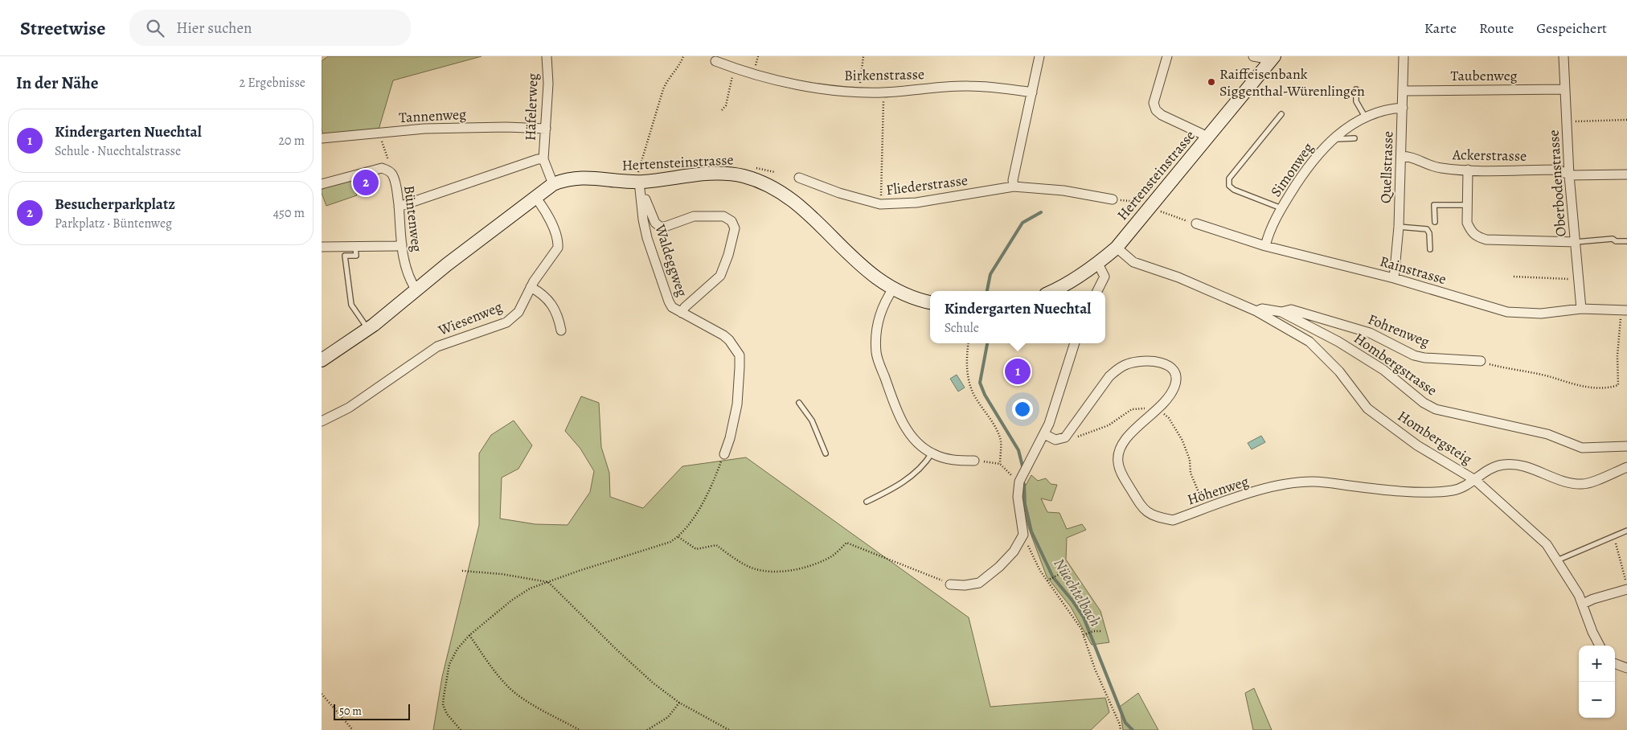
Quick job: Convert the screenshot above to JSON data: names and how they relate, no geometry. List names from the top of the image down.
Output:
{
  "streets": {
    "street": [
      "Birkenstrasse",
      "Taubenweg",
      "Häfelerweg",
      "Tannenweg",
      "Ackerstrasse",
      "Hertensteinstrasse",
      "Quellstrasse",
      "Simonweg",
      "Oberbodenstrasse",
      "Fliederstrasse",
      "Büntenweg",
      "Waldeggweg",
      "Rainstrasse",
      "Wiesenweg",
      "Fohrenweg",
      "Hombergstrasse",
      "Hombergsteig",
      "Höhenweg"
    ]
  },
  "crossings": [
    ["Taubenweg", "Quellstrasse"],
    ["Taubenweg", "Oberbodenstrasse"],
    ["Häfelerweg", "Tannenweg"],
    ["Häfelerweg", "Hertensteinstrasse"],
    ["Häfelerweg", "Büntenweg"],
    ["Ackerstrasse", "Quellstrasse"],
    ["Ackerstrasse", "Oberbodenstrasse"],
    ["Hertensteinstrasse", "Büntenweg"],
    ["Hertensteinstrasse", "Waldeggweg"],
    ["Hertensteinstrasse", "Wiesenweg"],
    ["Hertensteinstrasse", "Hombergstrasse"],
    ["Quellstrasse", "Simonweg"],
    ["Quellstrasse", "Rainstrasse"],
    ["Simonweg", "Rainstrasse"],
    ["Oberbodenstrasse", "Rainstrasse"],
    ["Fohrenweg", "Hombergstrasse"],
    ["Hombergstrasse", "Hombergsteig"],
    ["Hombergsteig", "Höhenweg"]
  ],
  "water": ["Nüechtelbach"],
  "places": ["Raiffeisenbank Siggenthal-Würenlingen"],
  "scale_bar": "50 m",
  "page": {
    "header": "Streetwise",
    "search": "Hier suchen",
    "nav": ["Karte", "Route", "Gespeichert"],
    "heading": ["In der Nähe", "2 Ergebnisse"],
    "list": [
      {
        "mark": "1",
        "name": "Kindergarten Nuechtal",
        "note": "Schule · Nuechtalstrasse",
        "value": "20 m"
      },
      {
        "mark": "2",
        "name": "Besucherparkplatz",
        "note": "Parkplatz · Büntenweg",
        "value": "450 m"
      }
    ],
    "pins": ["2", "1"],
    "popup": ["Kindergarten Nuechtal", "Schule"],
    "map_buttons": ["+", "−"],
    "scale": "50 m"
  }
}
